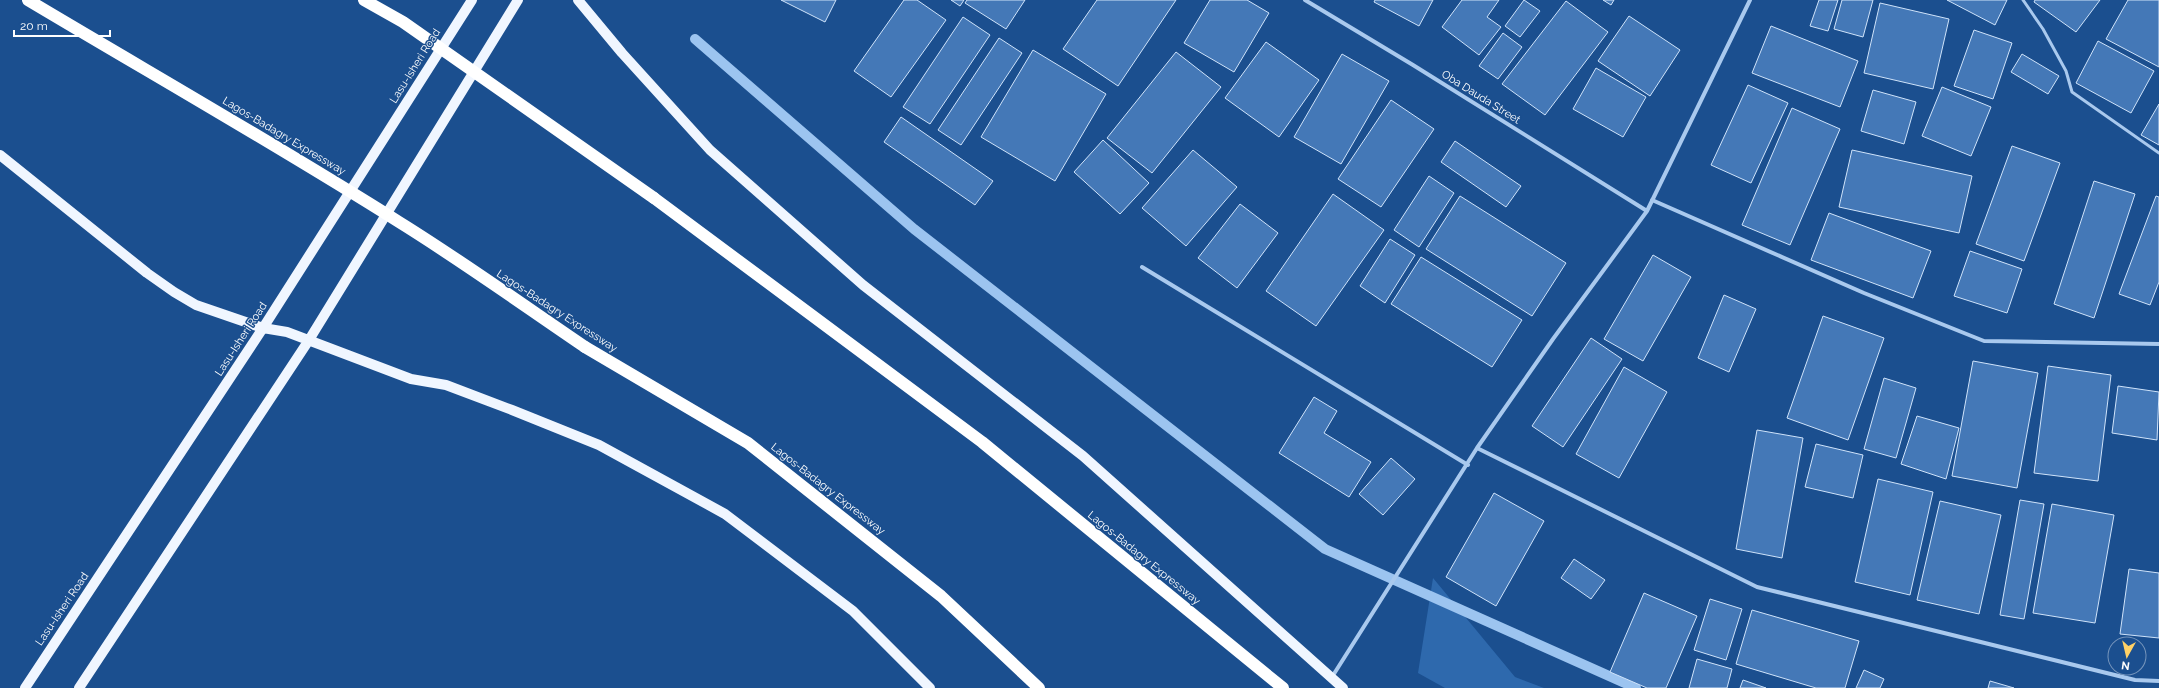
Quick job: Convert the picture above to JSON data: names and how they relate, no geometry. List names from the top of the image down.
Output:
{
  "streets": {
    "highway": ["Lagos-Badagry Expressway"],
    "main road": ["Lasu-Isheri Road"],
    "street": ["Oba Dauda Street"]
  },
  "scale_bar": "20 m",
  "north": "bottom"
}
